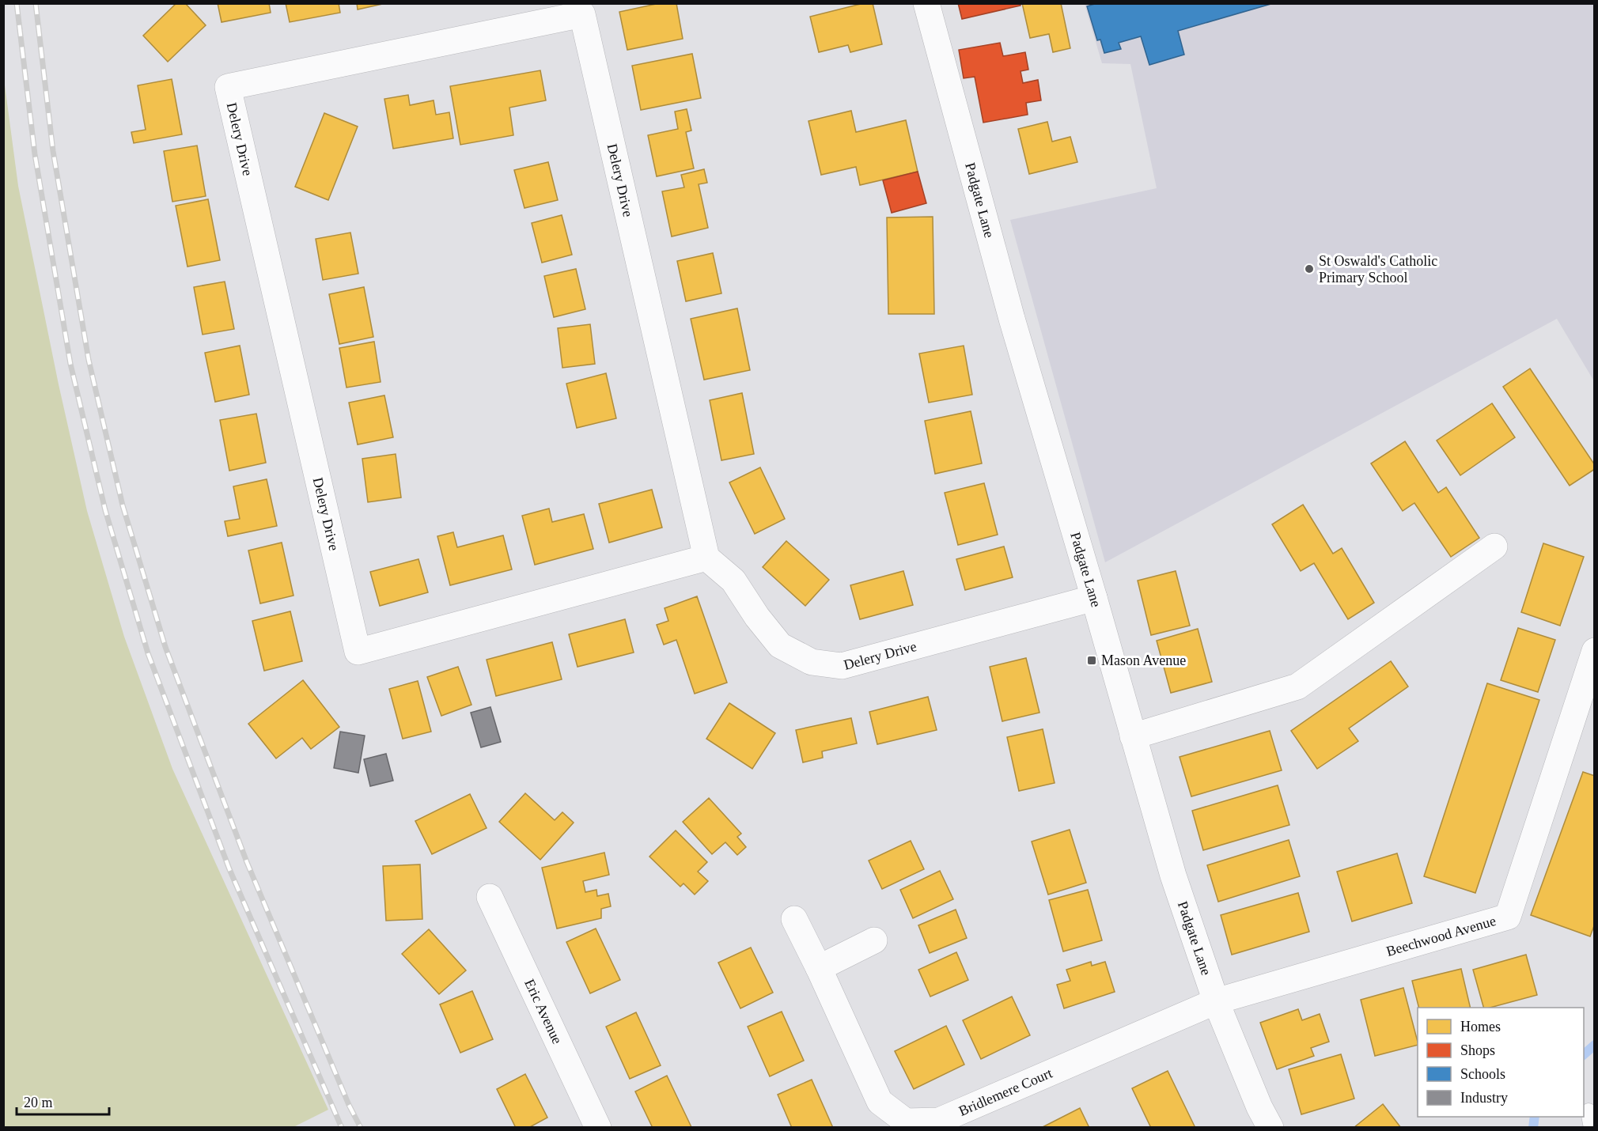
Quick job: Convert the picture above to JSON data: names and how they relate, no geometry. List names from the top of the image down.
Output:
{
  "streets": {
    "street": [
      "Delery Drive",
      "Padgate Lane",
      "Beechwood Avenue",
      "Eric Avenue",
      "Bridlemere Court"
    ]
  },
  "crossings": [
    ["Delery Drive", "Padgate Lane"],
    ["Padgate Lane", "Beechwood Avenue"],
    ["Padgate Lane", "Bridlemere Court"],
    ["Beechwood Avenue", "Bridlemere Court"]
  ],
  "places": {
    "other": ["St Oswald's Catholic Primary School"],
    "transit": ["Mason Avenue"]
  },
  "legend": [
    "Homes",
    "Shops",
    "Schools",
    "Industry"
  ],
  "scale_bar": "20 m"
}
